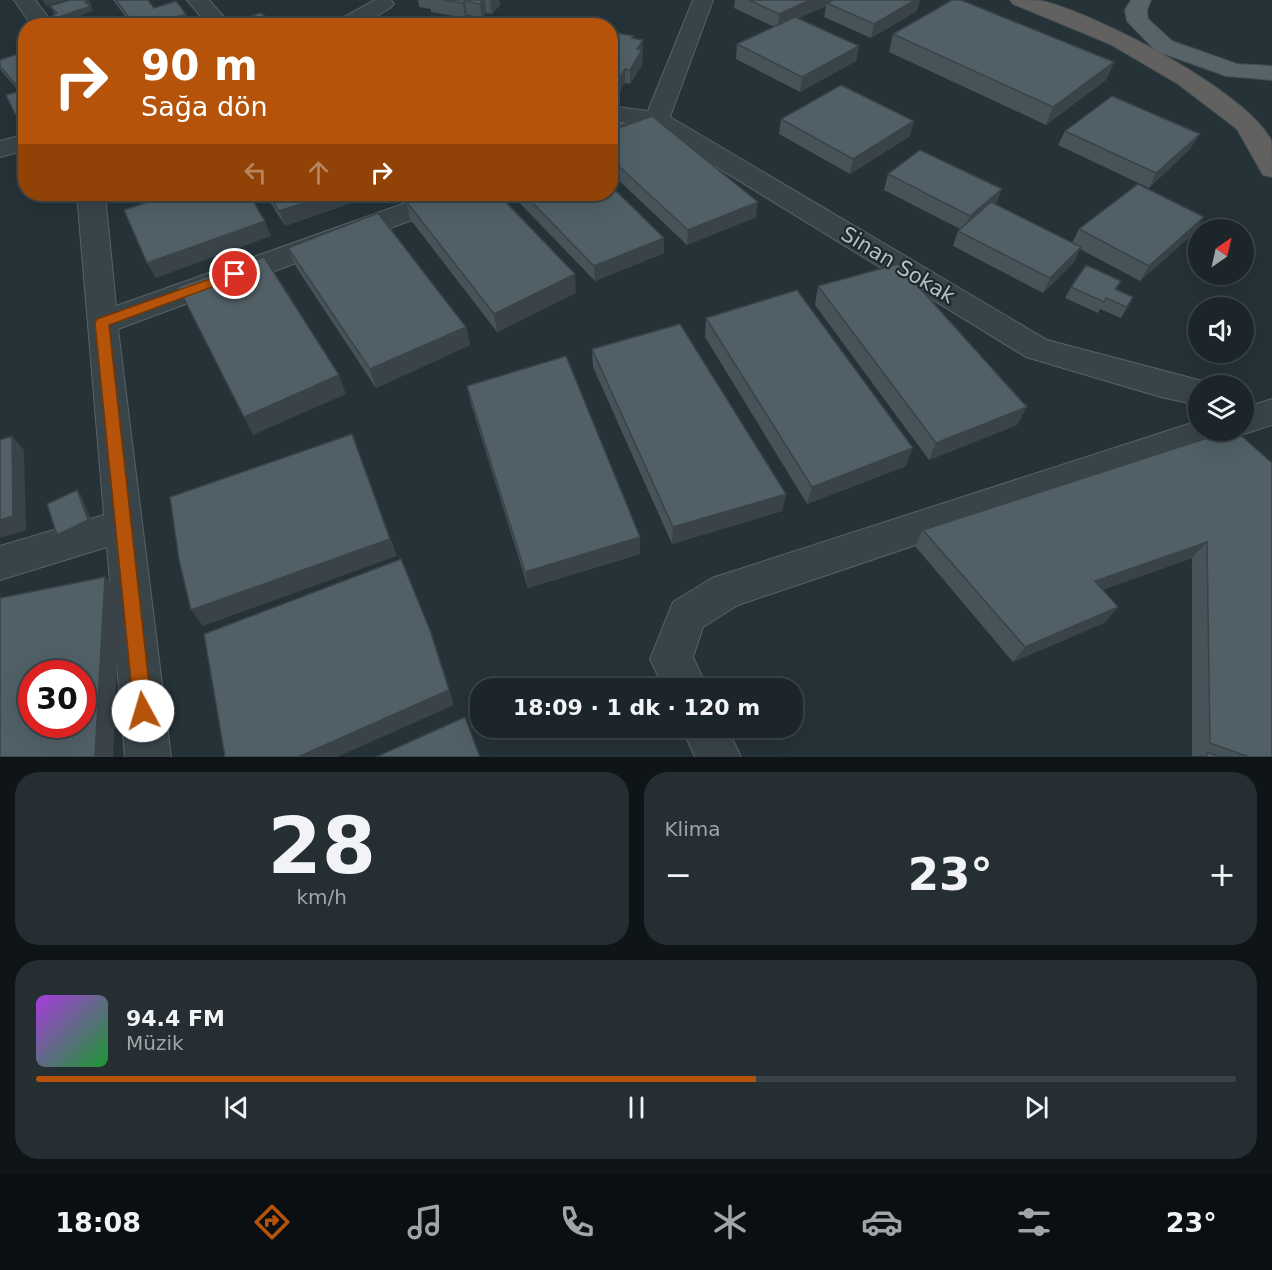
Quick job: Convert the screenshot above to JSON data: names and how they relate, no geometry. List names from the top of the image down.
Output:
{
  "streets": {
    "street": ["Sinan Sokak"]
  },
  "north": "top right",
  "page": {
    "turn": ["90 m", "Sağa dön"],
    "limit": "30",
    "trip": "18:09 · 1 dk · 120 m",
    "tile": [
      ["28", "km/h"],
      "Klima"
    ],
    "heat": ["−", "23°", "+"],
    "song": ["94.4 FM", "Müzik"],
    "tabs": ["18:08", "23°"]
  }
}
